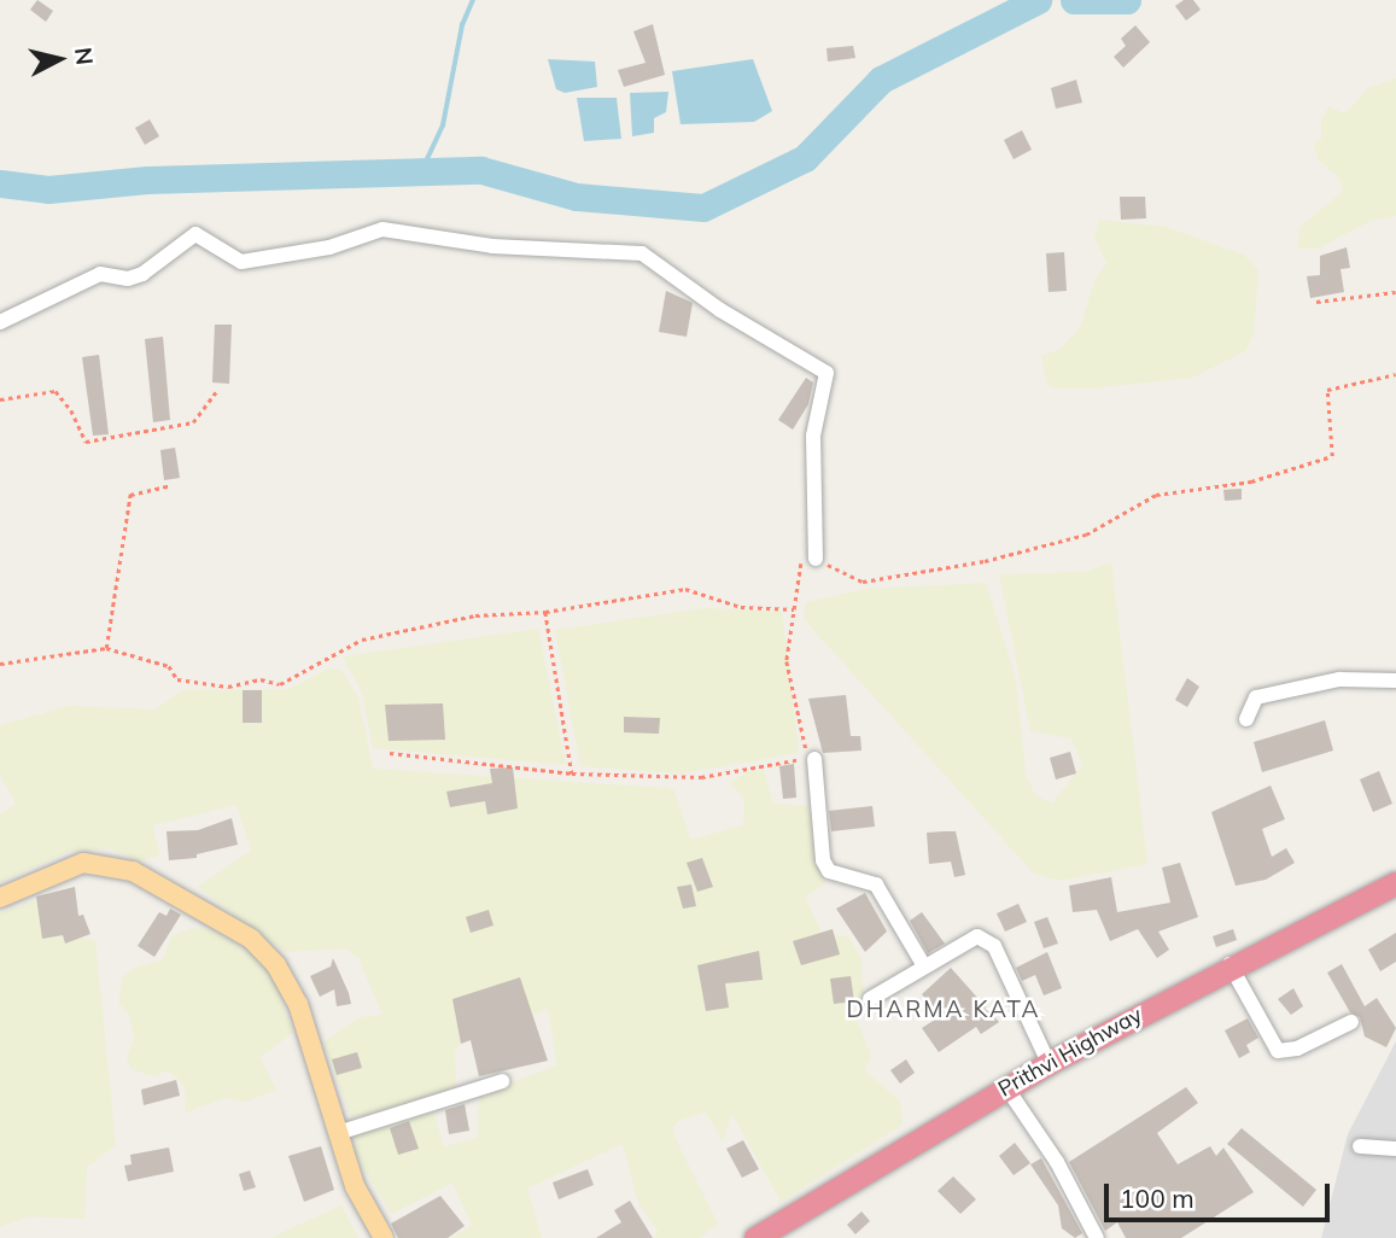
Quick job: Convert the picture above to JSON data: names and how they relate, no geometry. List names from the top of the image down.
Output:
{
  "streets": {
    "highway": ["Prithvi Highway"]
  },
  "districts": ["DHARMA KATA"],
  "scale_bar": "100 m",
  "north": "right"
}
